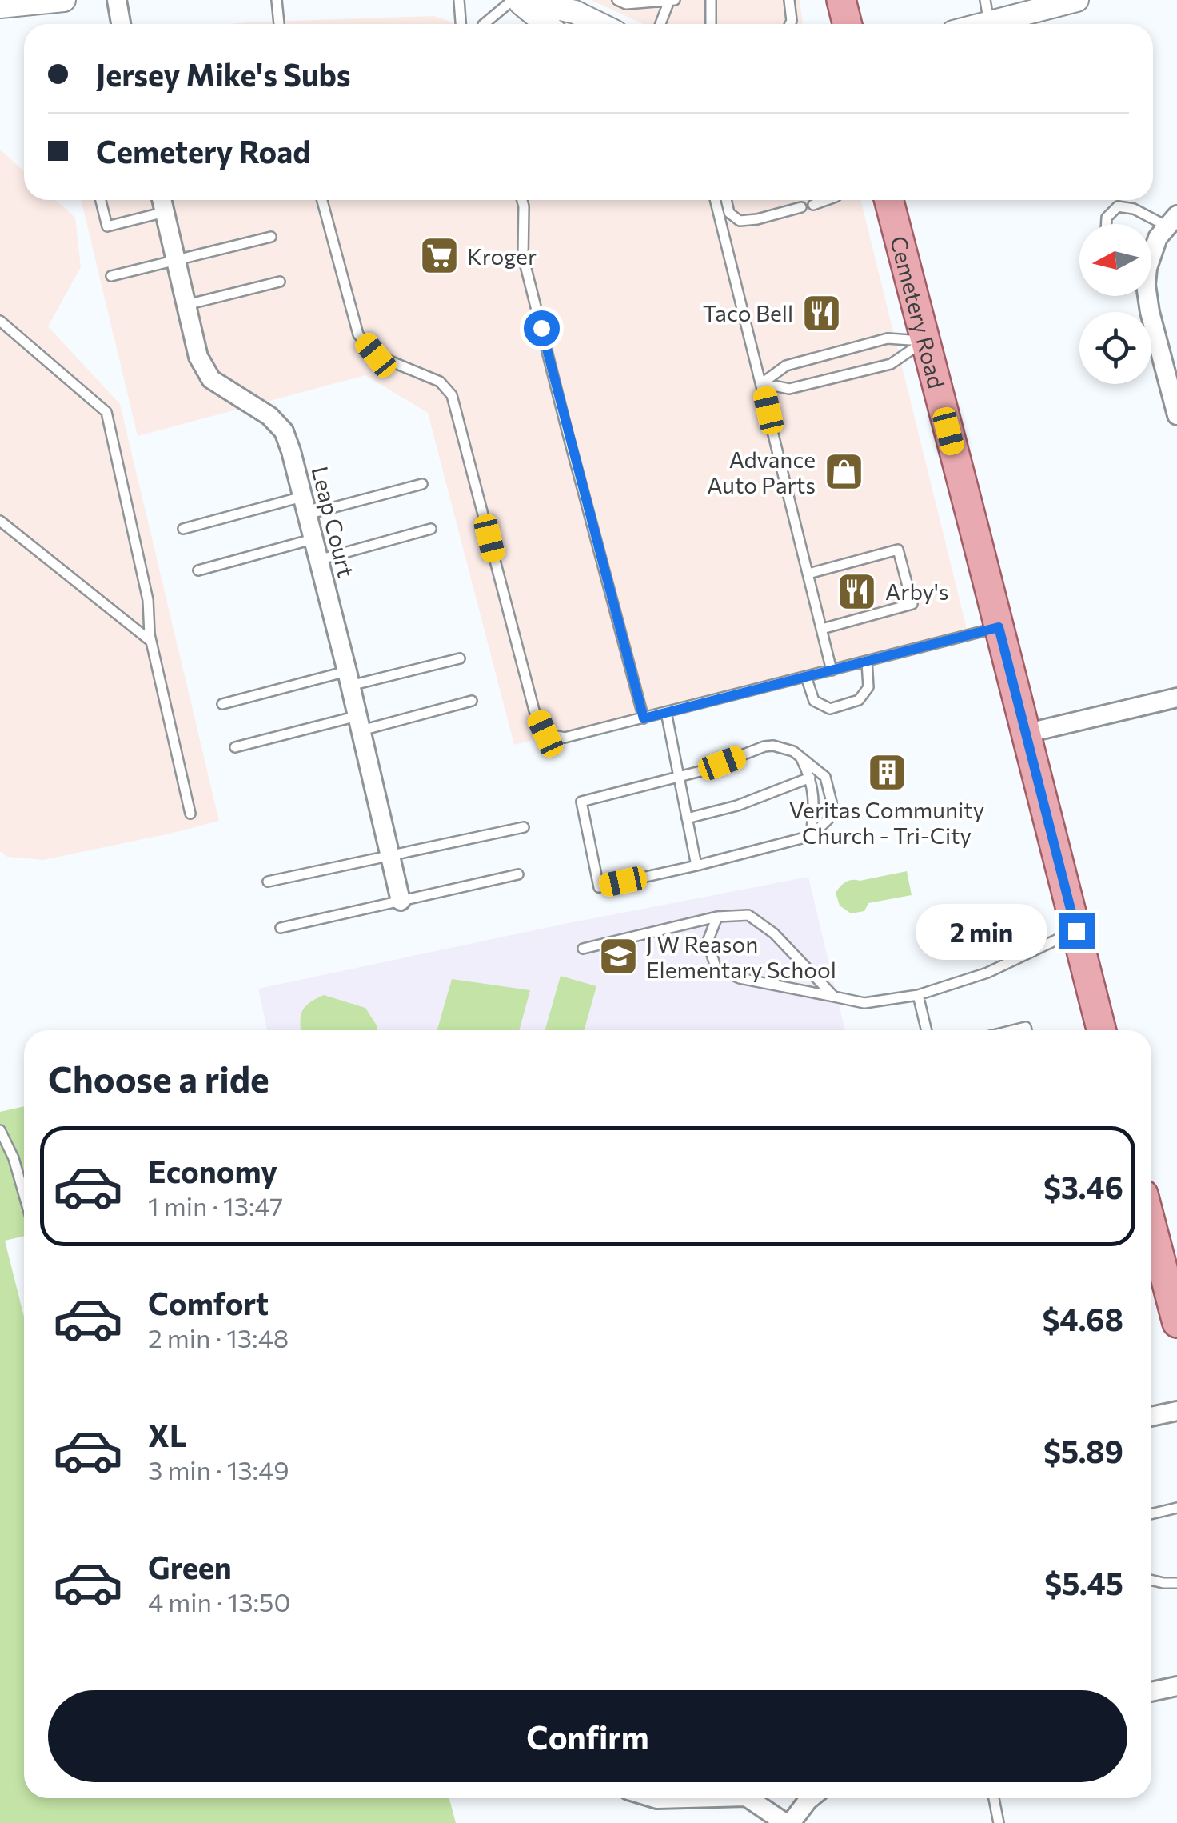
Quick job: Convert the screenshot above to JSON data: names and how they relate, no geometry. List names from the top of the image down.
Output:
{
  "streets": {
    "main road": ["Cemetery Road"],
    "street": ["Leap Court"]
  },
  "places": {
    "supermarket": ["Kroger"],
    "restaurant": ["Taco Bell", "Arby's"],
    "shop": ["Advance Auto Parts"],
    "building": ["Veritas Community Church - Tri-City"],
    "school or university": ["J W Reason Elementary School"]
  },
  "north": "left",
  "page": {
    "banner": ["Jersey Mike's Subs", "Cemetery Road"],
    "bubble": "2 min",
    "heading": "Choose a ride",
    "list": [
      {
        "name": "Economy",
        "note": "1 min · 13:47",
        "value": "$3.46"
      },
      {
        "name": "Comfort",
        "note": "2 min · 13:48",
        "value": "$4.68"
      },
      {
        "name": "XL",
        "note": "3 min · 13:49",
        "value": "$5.89"
      },
      {
        "name": "Green",
        "note": "4 min · 13:50",
        "value": "$5.45"
      }
    ],
    "buttons": "Confirm"
  }
}
